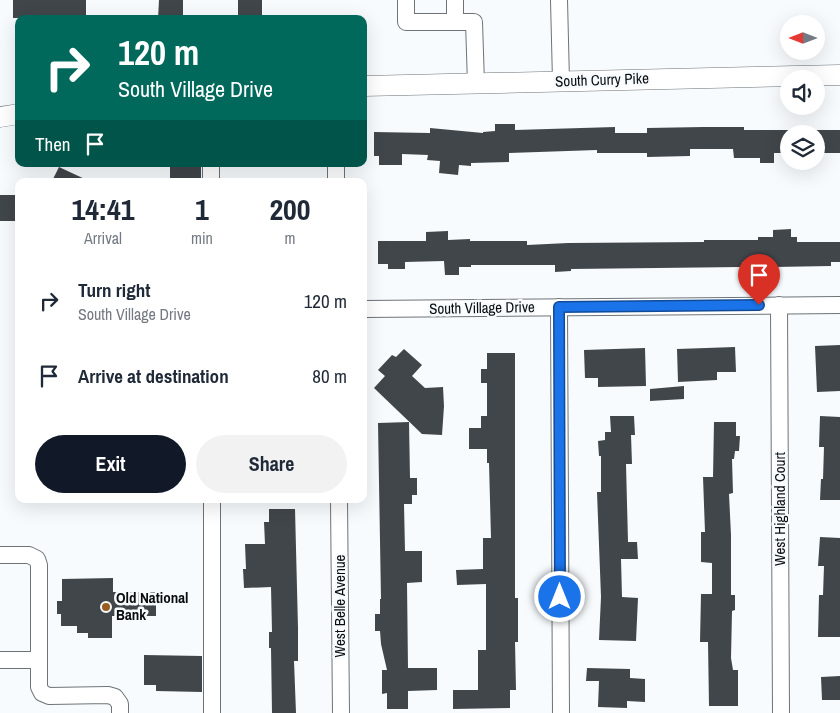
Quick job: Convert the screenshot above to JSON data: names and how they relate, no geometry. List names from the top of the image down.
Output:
{
  "streets": {
    "main road": ["South Curry Pike"],
    "street": ["South Village Drive", "West Highland Court", "West Belle Avenue"]
  },
  "crossings": [
    ["South Village Drive", "West Highland Court"]
  ],
  "places": ["Old National Bank"],
  "north": "left",
  "page": {
    "turn": ["120 m", "South Village Drive"],
    "then": "Then",
    "eta": [
      "14:41",
      "Arrival",
      "1",
      "min",
      "200",
      "m"
    ],
    "list": [
      {
        "name": "Turn right",
        "note": "South Village Drive",
        "value": "120 m"
      },
      {
        "name": "Arrive at destination",
        "value": "80 m"
      }
    ],
    "buttons": ["Exit", "Share"]
  }
}
